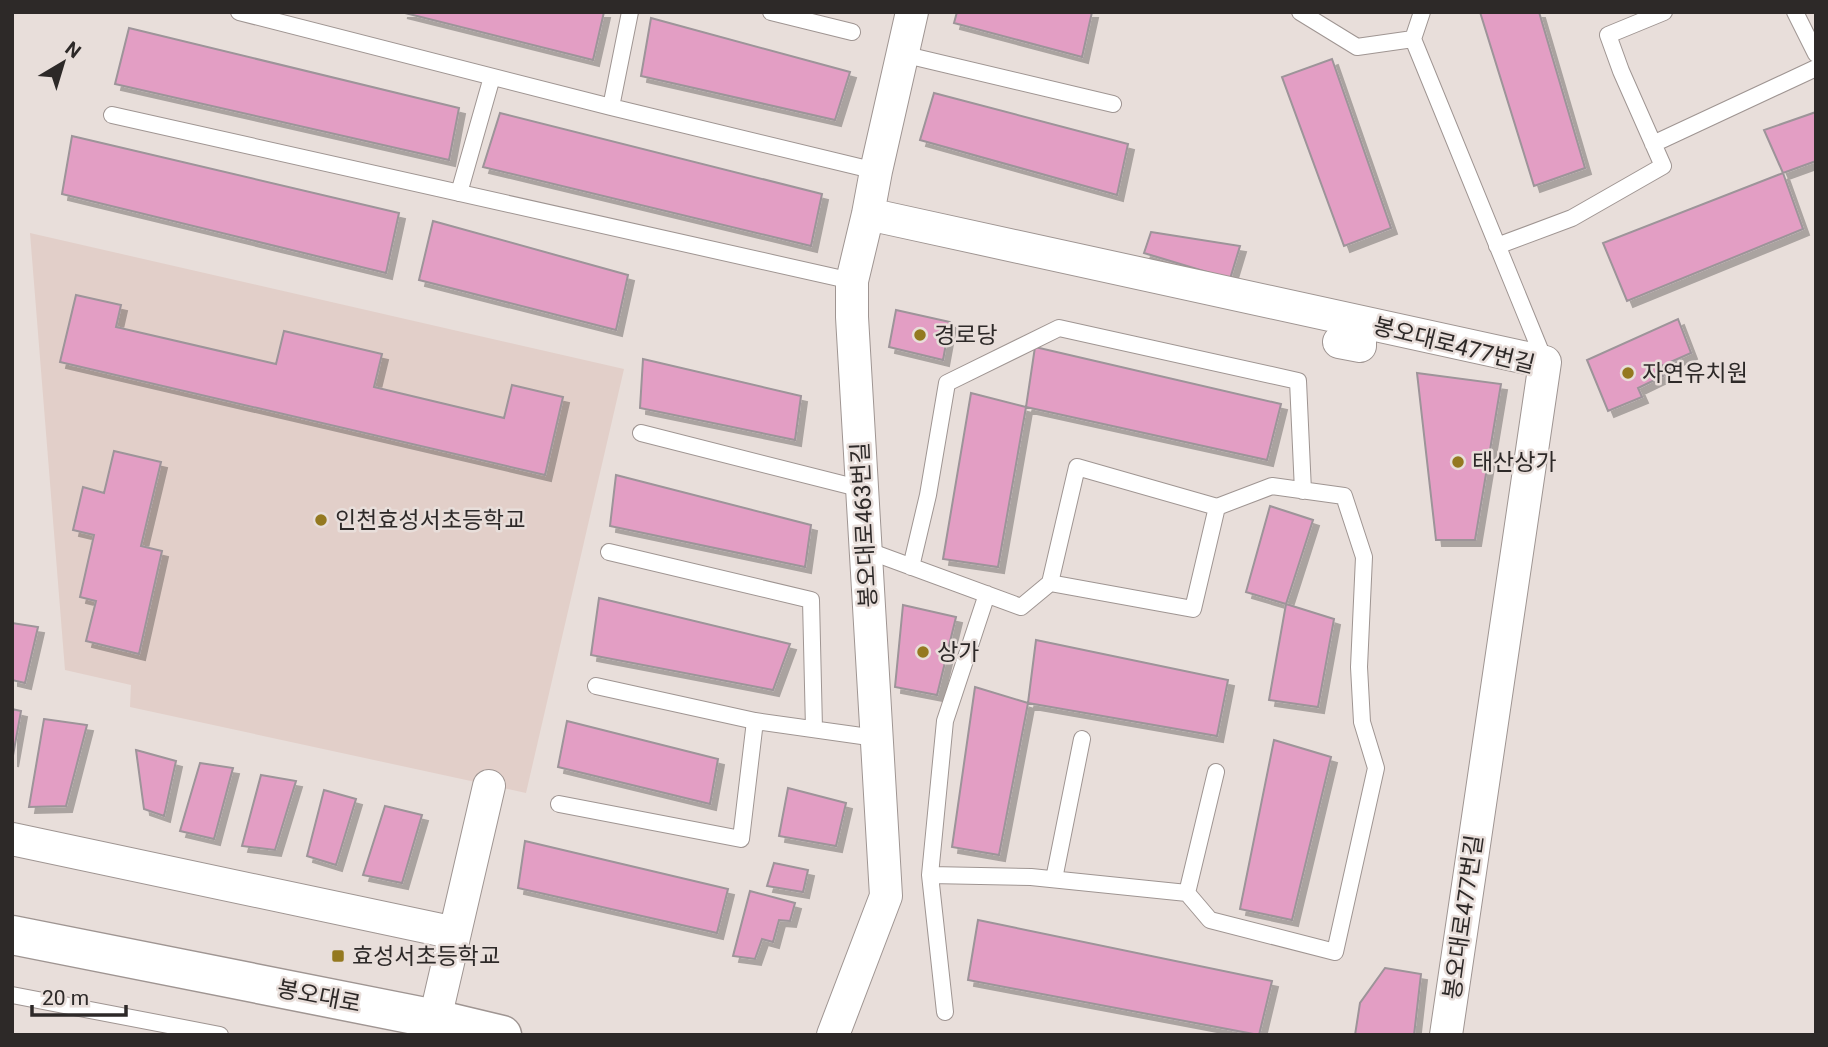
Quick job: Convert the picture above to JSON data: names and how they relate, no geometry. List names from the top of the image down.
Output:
{
  "streets": {
    "main road": ["봉오대로"],
    "street": ["봉오대로477번길", "봉오대로463번길"]
  },
  "crossings": [
    ["봉오대로477번길", "봉오대로463번길"]
  ],
  "places": {
    "other": [
      "경로당",
      "자연유치원",
      "태산상가",
      "인천효성서초등학교",
      "상가"
    ],
    "transit": ["효성서초등학교"]
  },
  "scale_bar": "20 m",
  "north": "top right"
}
